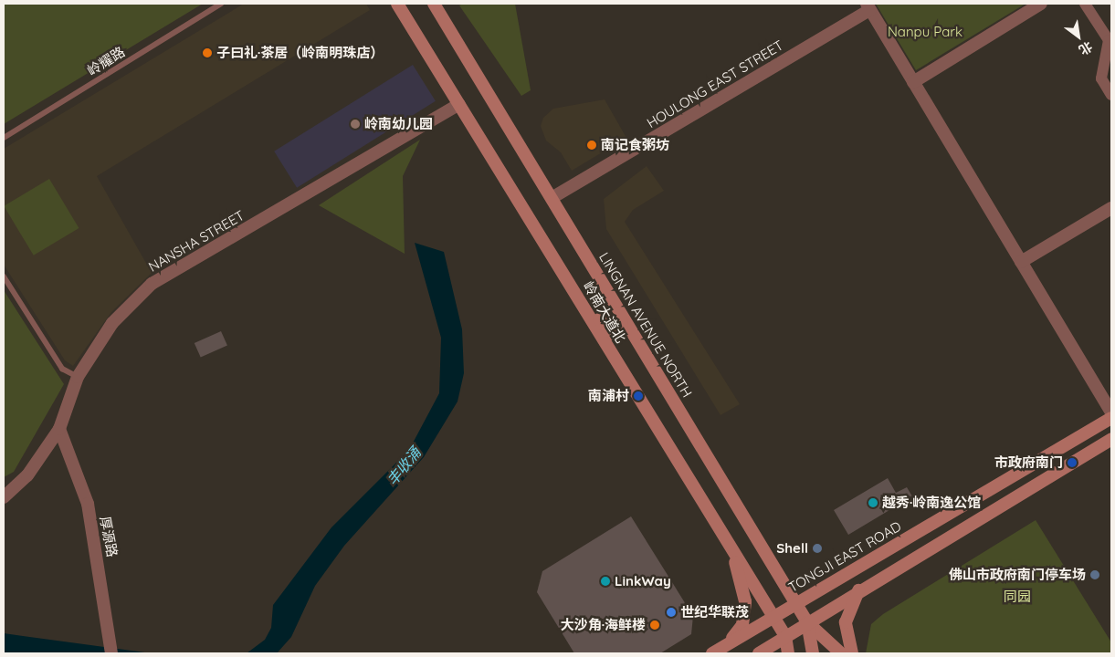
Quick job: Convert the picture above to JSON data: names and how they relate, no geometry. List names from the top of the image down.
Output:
{
  "streets": {
    "main road": ["岭南大道北", "LINGNAN AVENUE NORTH", "TONGJI EAST ROAD"],
    "street": ["HOULONG EAST STREET", "NANSHA STREET", "厚源路"],
    "lane": ["岭耀路"]
  },
  "crossings": [
    ["HOULONG EAST STREET", "LINGNAN AVENUE NORTH"],
    ["NANSHA STREET", "岭南大道北"],
    ["NANSHA STREET", "厚源路"],
    ["岭南大道北", "TONGJI EAST ROAD"],
    ["LINGNAN AVENUE NORTH", "TONGJI EAST ROAD"]
  ],
  "water": ["丰收涌"],
  "parks": ["Nanpu Park", "同园"],
  "places": [
    "子曰礼·茶居（岭南明珠店）",
    "岭南幼儿园",
    "南记食粥坊",
    "南浦村",
    "市政府南门",
    "越秀·岭南逸公馆",
    "Shell",
    "佛山市政府南门停车场",
    "LinkWay",
    "世纪华联茂",
    "大沙角·海鲜楼"
  ],
  "north": "bottom right"
}
